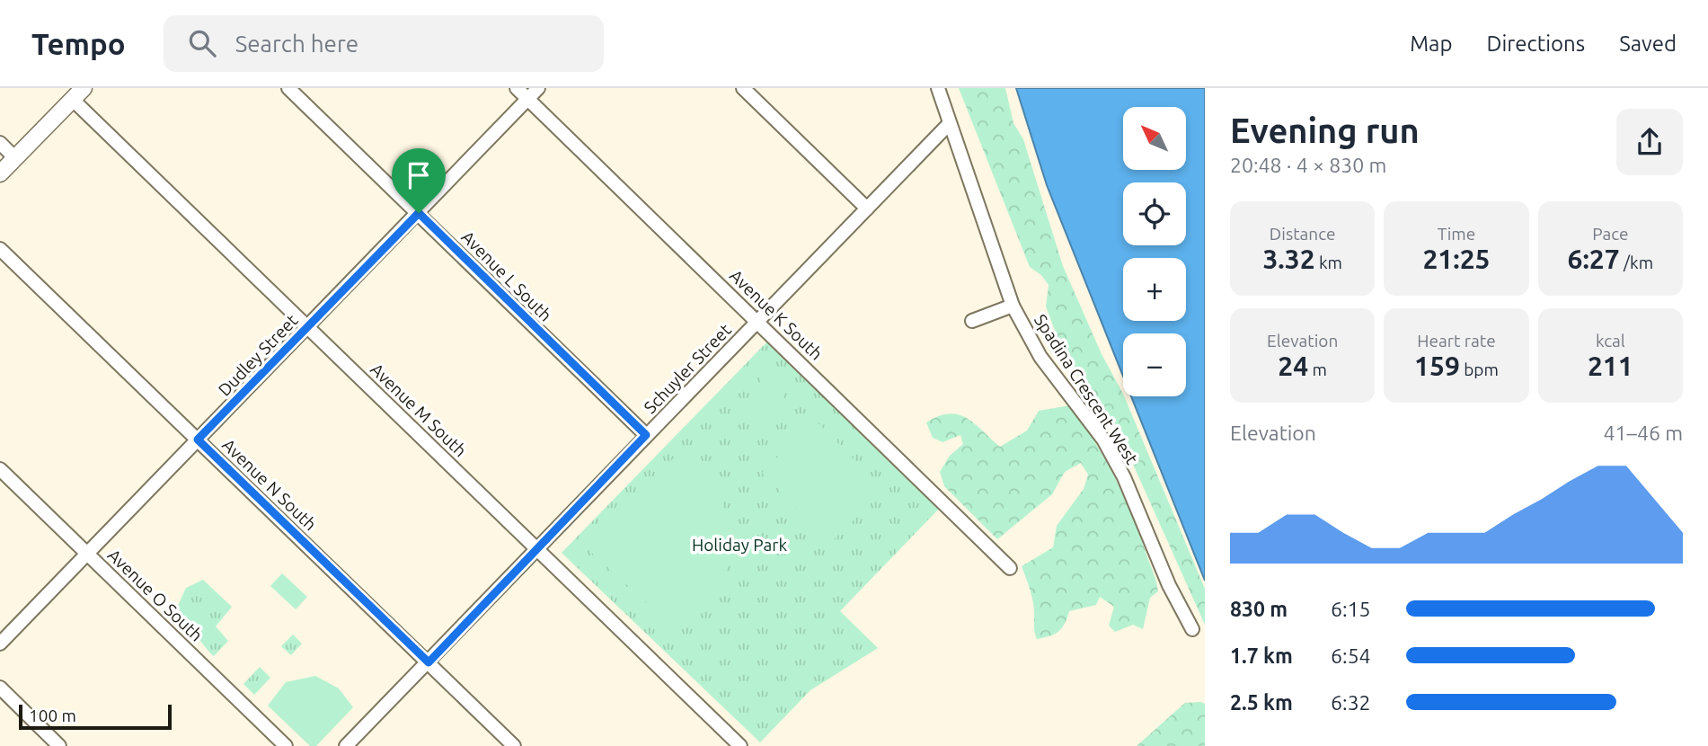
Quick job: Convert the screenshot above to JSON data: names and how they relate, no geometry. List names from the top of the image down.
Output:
{
  "streets": {
    "street": [
      "Avenue L South",
      "Avenue K South",
      "Dudley Street",
      "Schuyler Street",
      "Spadina Crescent West",
      "Avenue M South",
      "Avenue N South",
      "Avenue O South"
    ]
  },
  "crossings": [
    ["Avenue L South", "Dudley Street"],
    ["Avenue L South", "Schuyler Street"],
    ["Avenue K South", "Dudley Street"],
    ["Avenue K South", "Schuyler Street"],
    ["Dudley Street", "Avenue M South"],
    ["Dudley Street", "Avenue N South"],
    ["Dudley Street", "Avenue O South"],
    ["Schuyler Street", "Spadina Crescent West"],
    ["Schuyler Street", "Avenue M South"],
    ["Schuyler Street", "Avenue N South"]
  ],
  "parks": ["Holiday Park"],
  "scale_bar": "100 m",
  "north": "top left",
  "page": {
    "header": "Tempo",
    "search": "Search here",
    "nav": ["Map", "Directions", "Saved"],
    "heading": ["Evening run", "20:48 · 4 × 830 m"],
    "map_buttons": ["+", "−"],
    "stats": [
      ["Distance", "3.32 km"],
      ["Time", "21:25"],
      ["Pace", "6:27 /km"],
      ["Elevation", "24 m"],
      ["Heart rate", "159 bpm"],
      ["kcal", "211"]
    ],
    "chart": ["Elevation", "41–46 m"],
    "list": [
      {
        "name": "830 m",
        "note": "6:15"
      },
      {
        "name": "1.7 km",
        "note": "6:54"
      },
      {
        "name": "2.5 km",
        "note": "6:32"
      }
    ],
    "scale": "100 m"
  }
}
